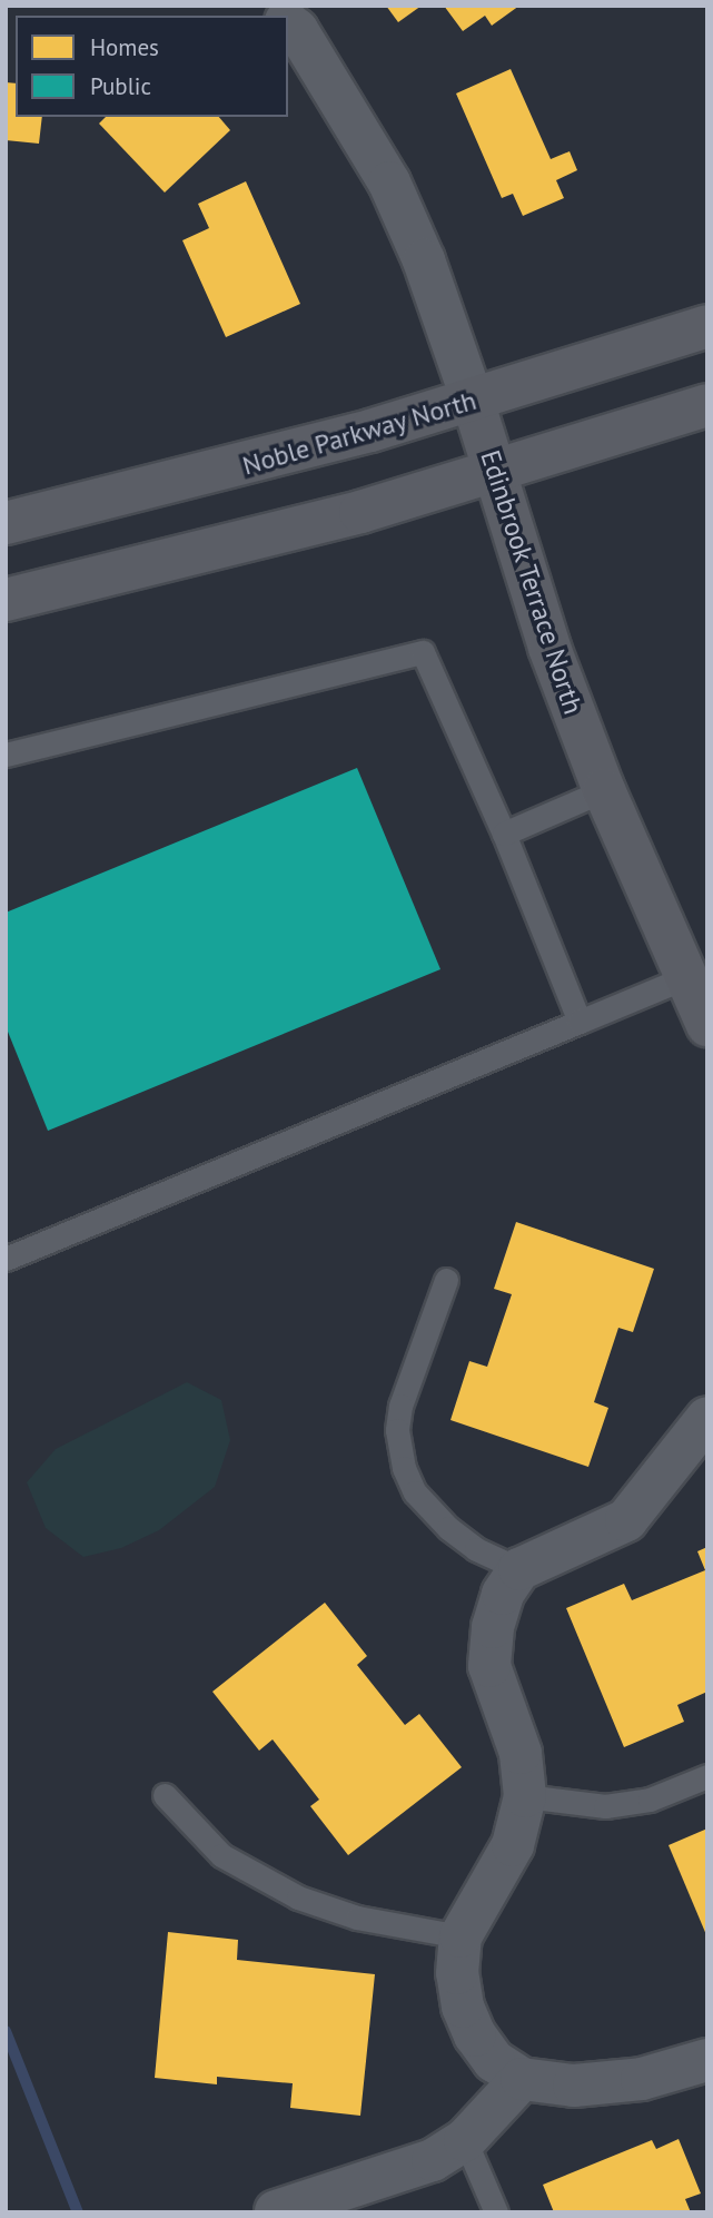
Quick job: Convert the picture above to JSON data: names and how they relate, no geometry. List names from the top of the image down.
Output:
{
  "streets": {
    "main road": ["Noble Parkway North", "Edinbrook Terrace North"]
  },
  "crossings": [
    ["Noble Parkway North", "Edinbrook Terrace North"]
  ],
  "legend": ["Homes", "Public"]
}
